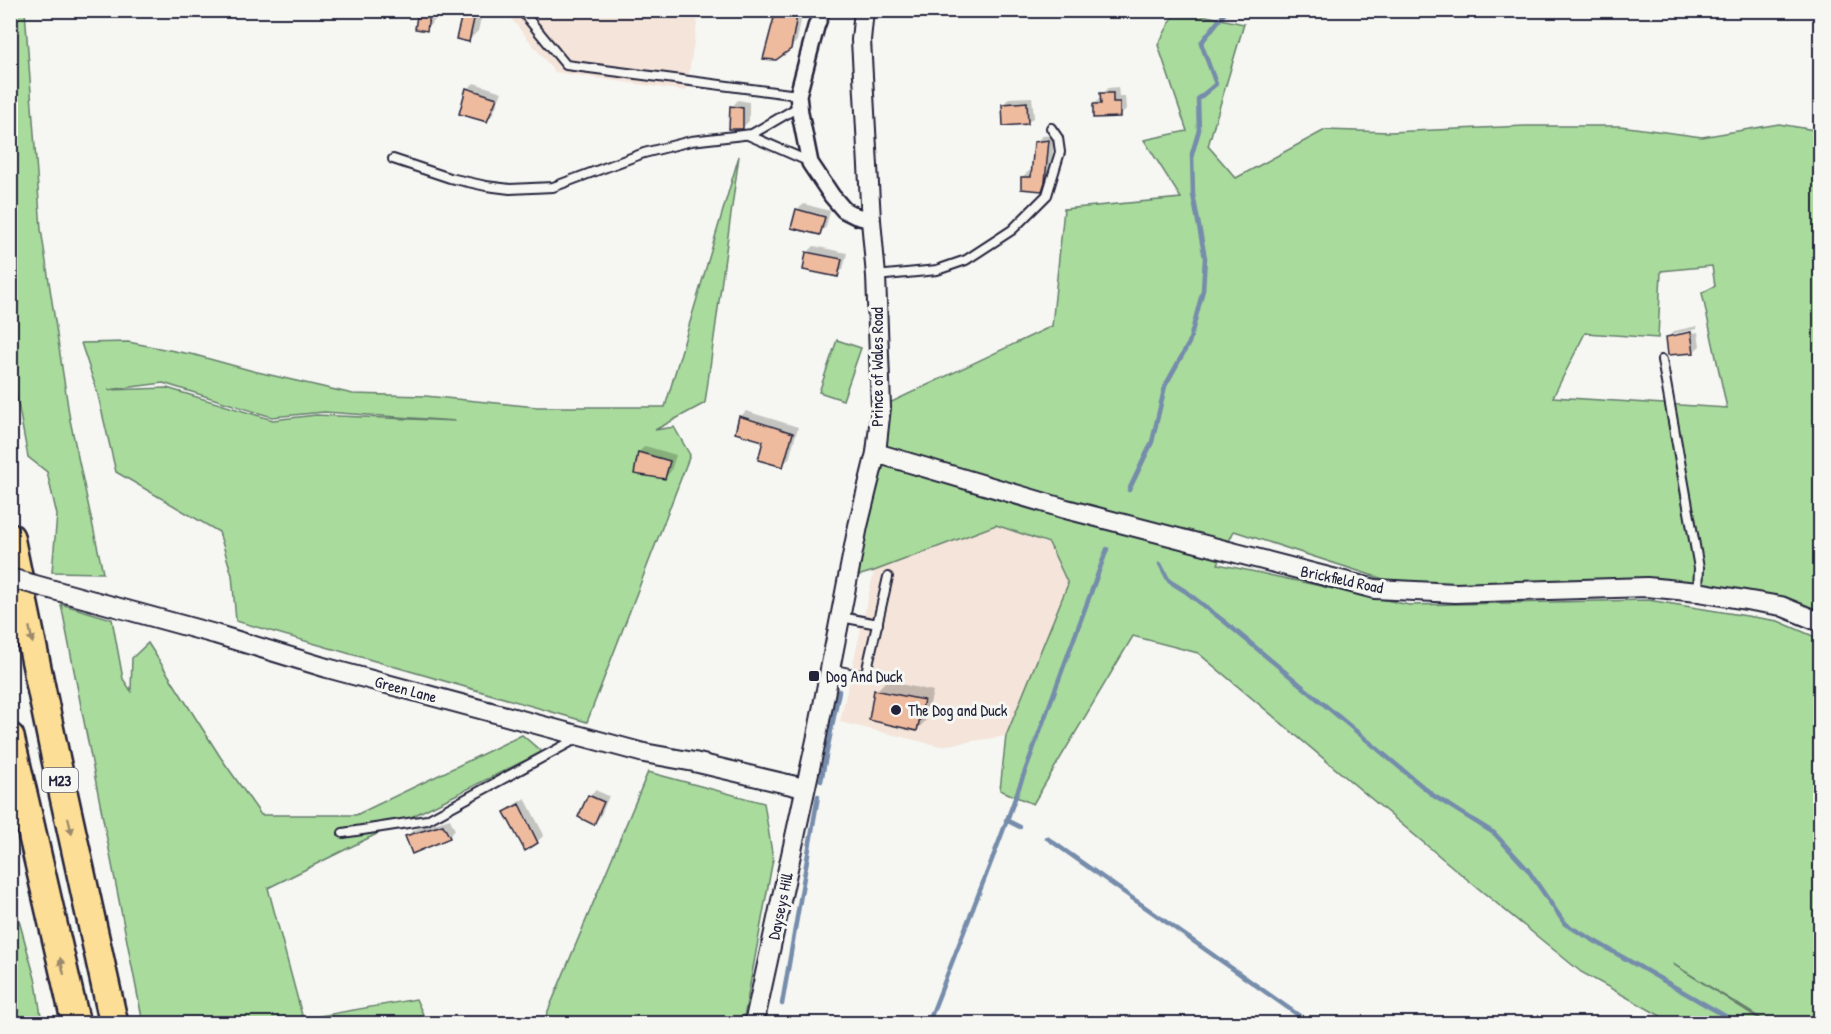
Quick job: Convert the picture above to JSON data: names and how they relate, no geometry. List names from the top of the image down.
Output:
{
  "streets": {
    "highway": ["M23"],
    "street": [
      "Prince of Wales Road",
      "Brickfield Road",
      "Green Lane",
      "Dayseys Hill"
    ]
  },
  "crossings": [
    ["Prince of Wales Road", "Brickfield Road"],
    ["Prince of Wales Road", "Green Lane"],
    ["Prince of Wales Road", "Dayseys Hill"],
    ["Green Lane", "Dayseys Hill"]
  ],
  "places": {
    "transit": ["Dog And Duck"],
    "other": ["The Dog and Duck"]
  }
}
